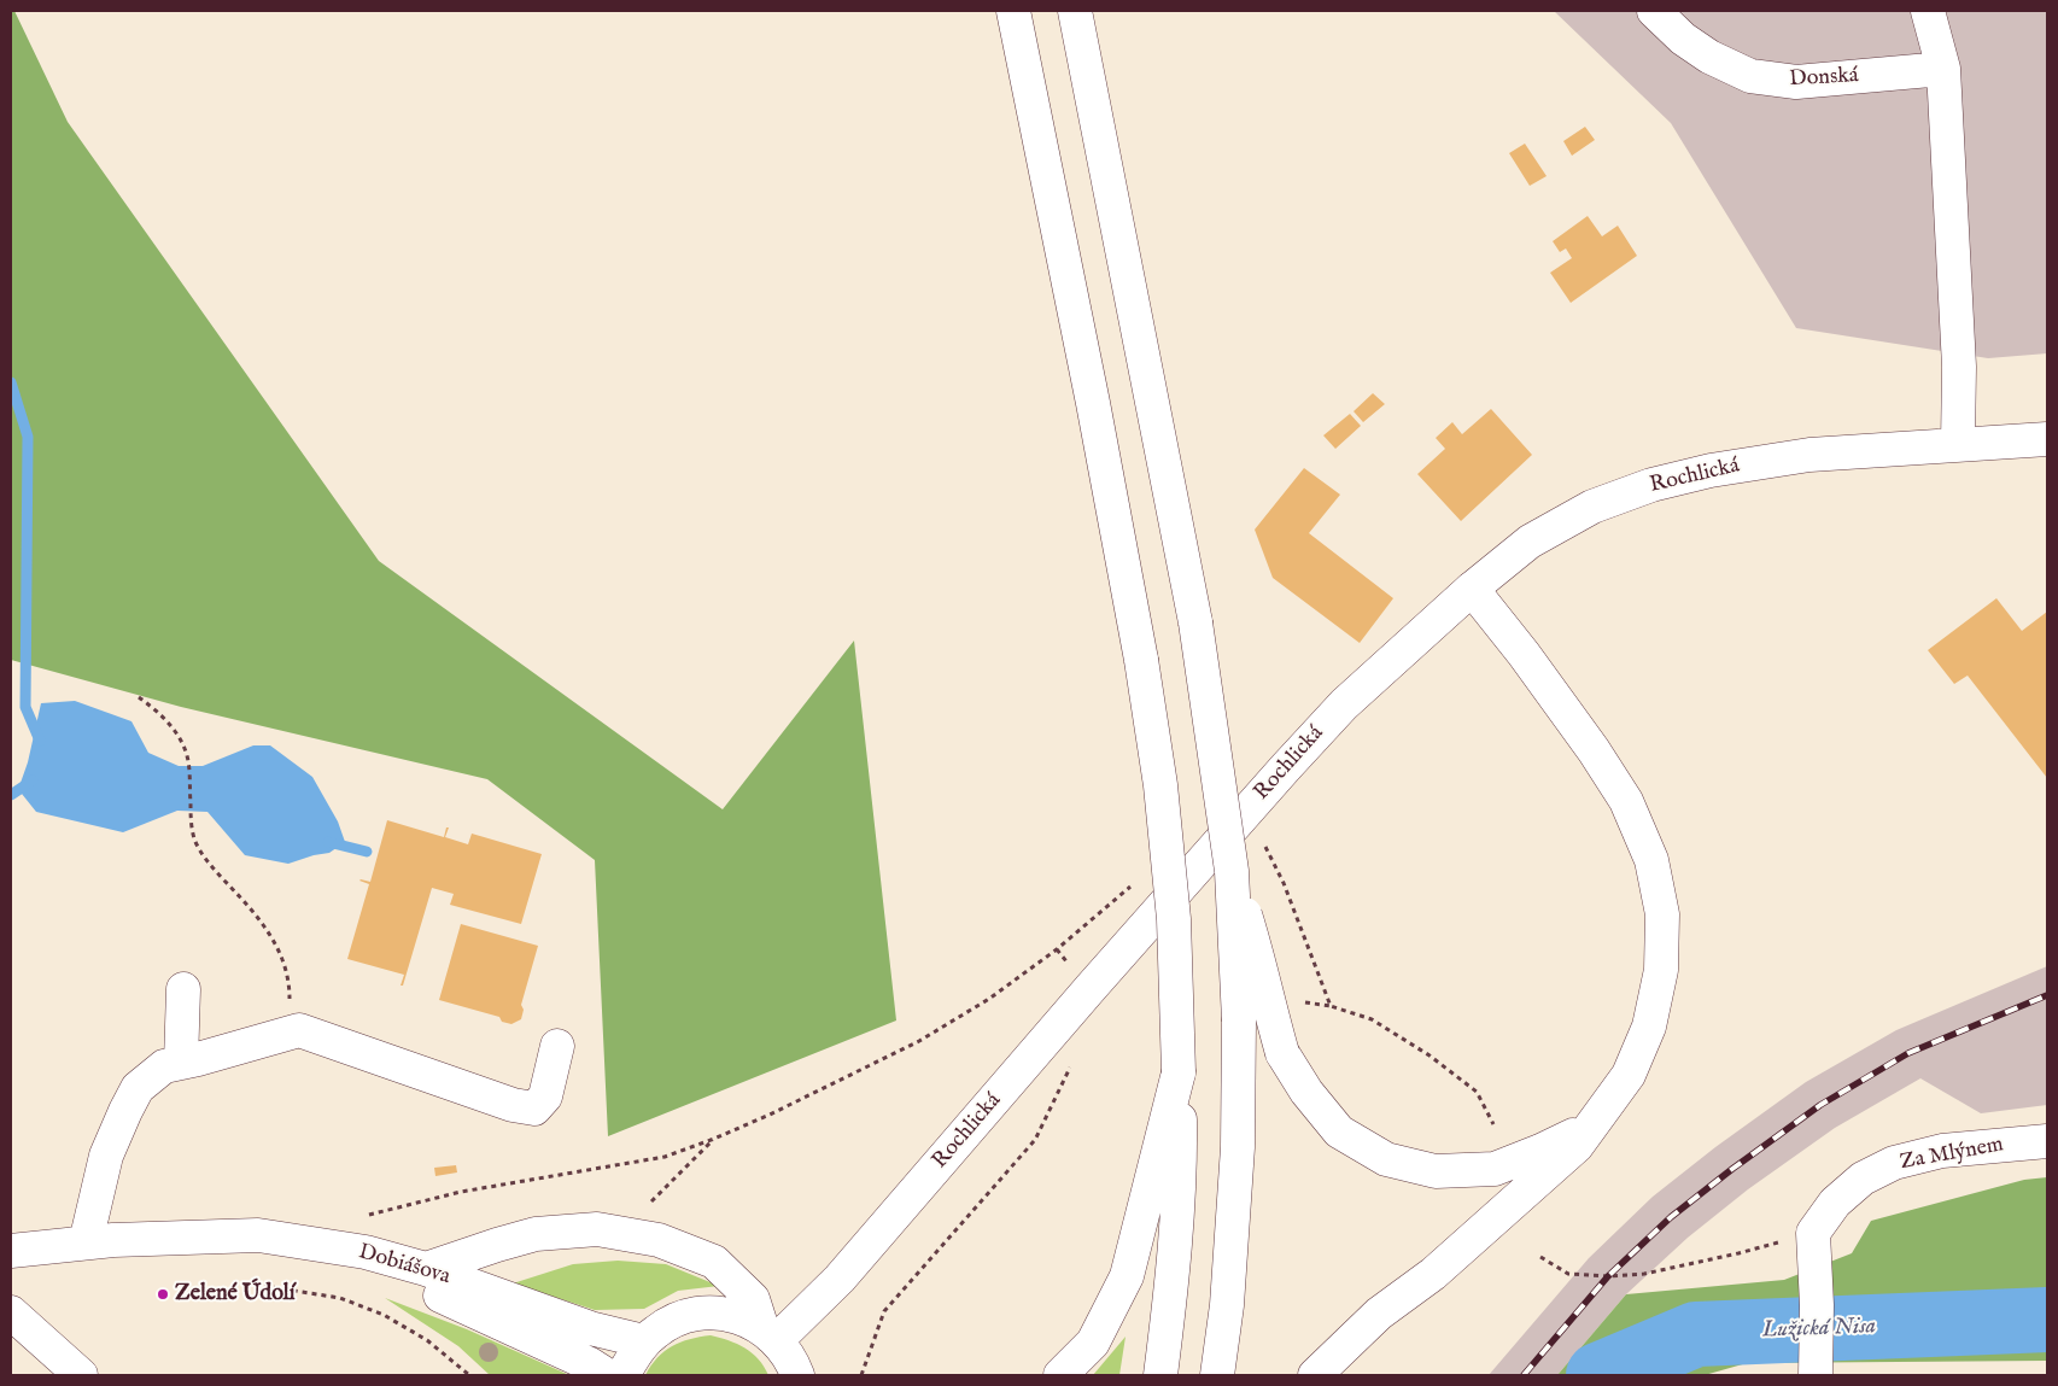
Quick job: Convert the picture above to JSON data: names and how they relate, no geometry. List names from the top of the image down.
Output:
{
  "streets": {
    "main road": [
      "Donská",
      "Rochlická",
      "Za Mlýnem",
      "Dobiášova"
    ]
  },
  "water": ["Lužická Nisa"],
  "places": ["Zelené Údolí"]
}
